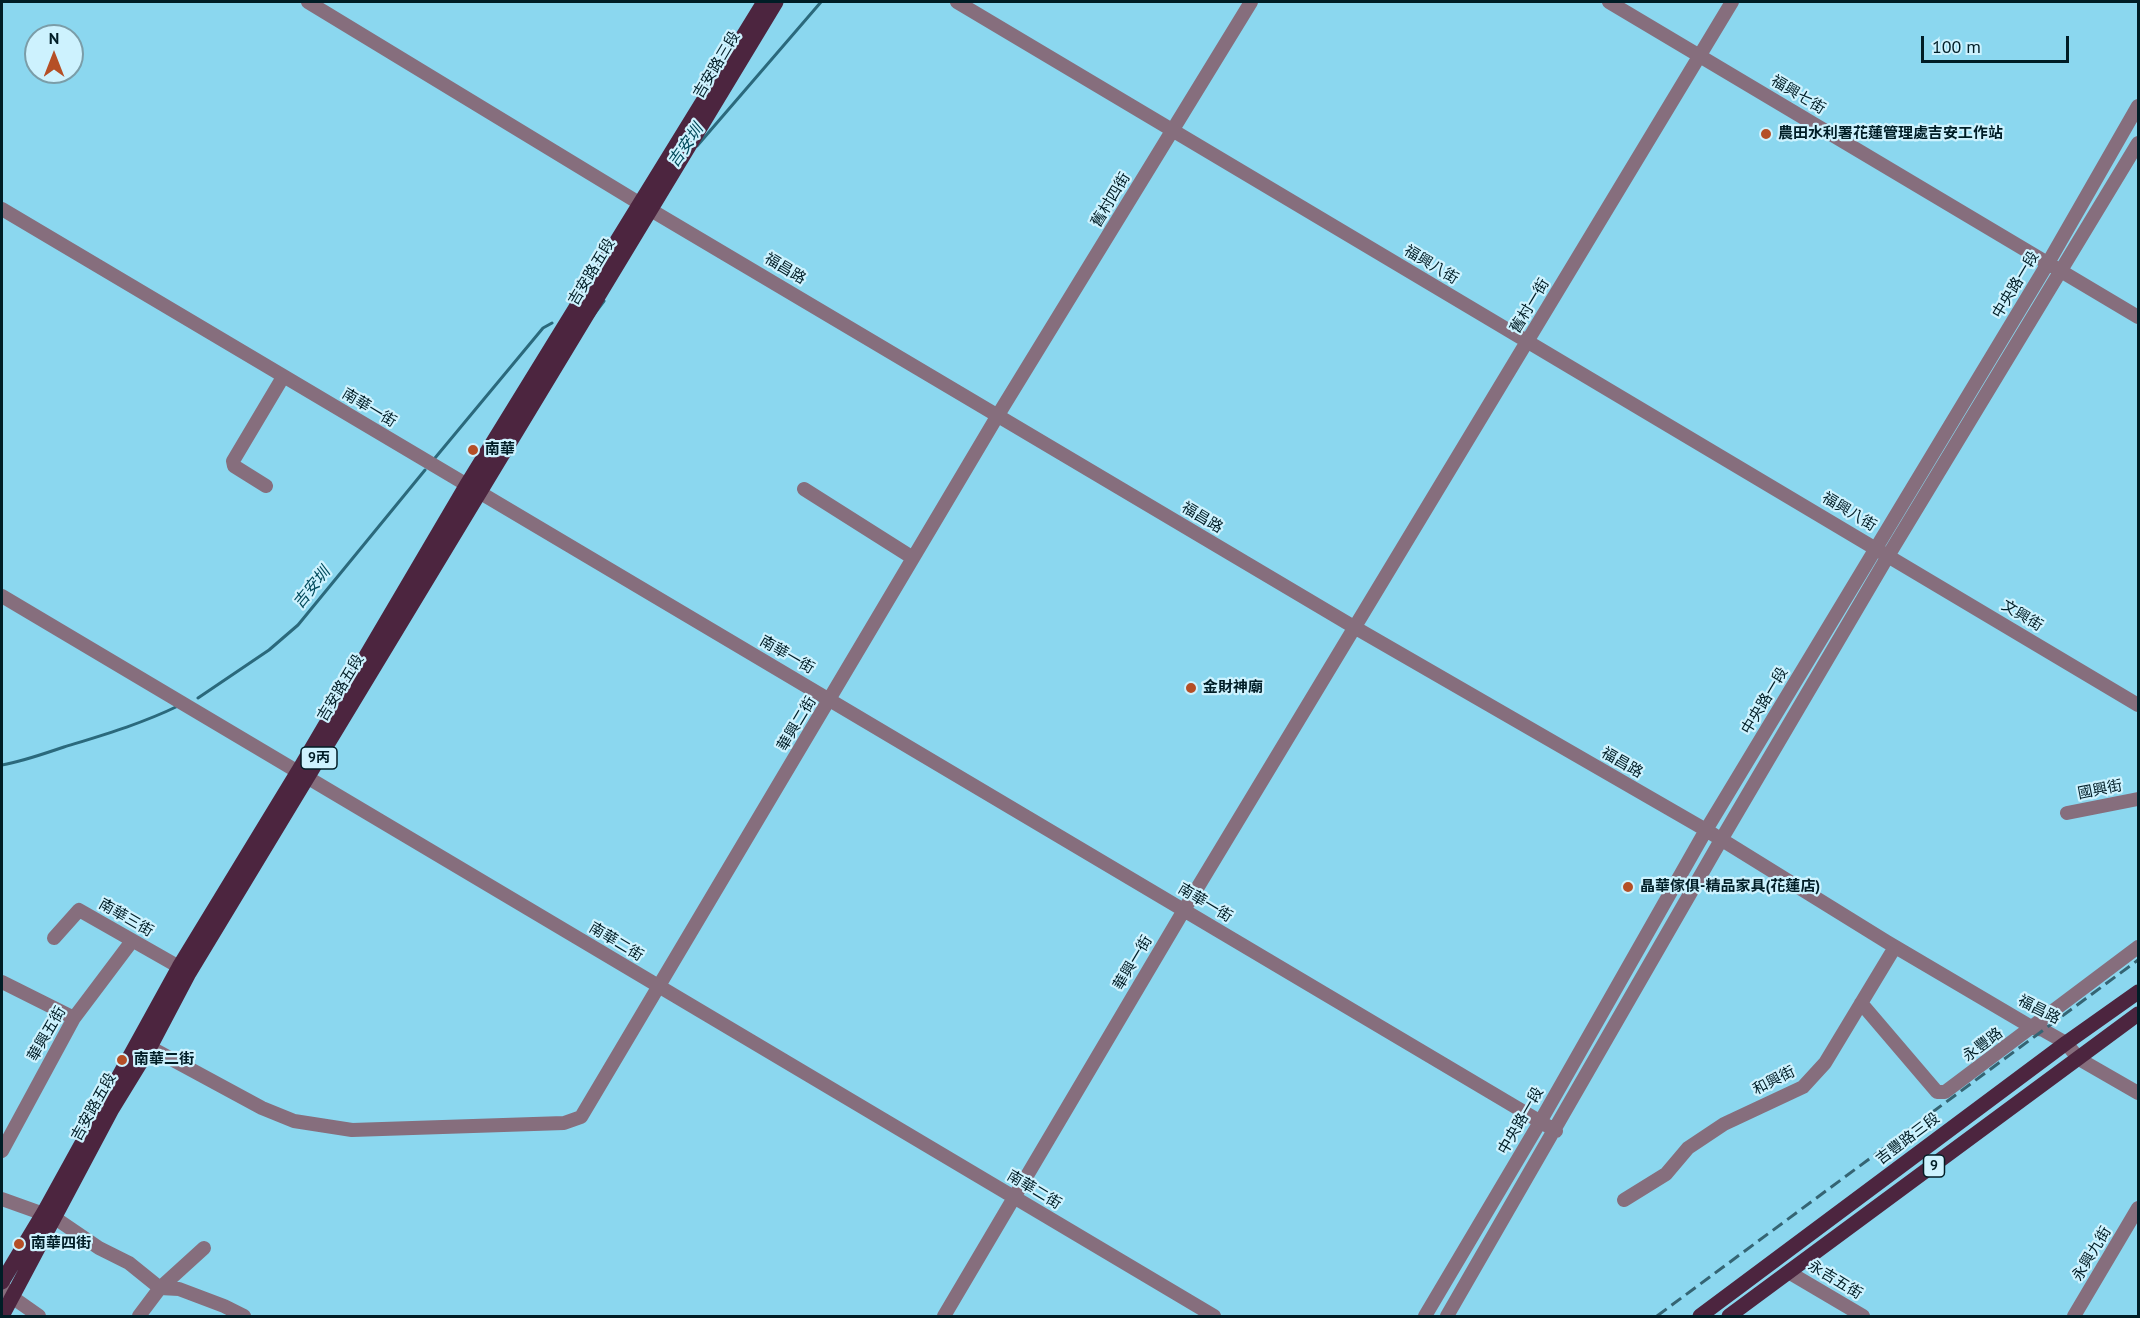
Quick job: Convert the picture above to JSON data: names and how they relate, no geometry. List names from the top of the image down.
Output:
{
  "streets": {
    "main road": [
      "吉安路三段",
      "吉安路五段",
      "9丙",
      "吉豐路三段",
      "9"
    ],
    "street": [
      "福興七街",
      "舊村四街",
      "福興八街",
      "福昌路",
      "中央路一段",
      "舊村一街",
      "南華一街",
      "文興街",
      "華興二街",
      "國興街",
      "南華三街",
      "南華二街",
      "華興一街",
      "華興五街",
      "永豐路",
      "和興街",
      "永興九街",
      "永吉五街"
    ]
  },
  "crossings": [
    ["吉安路三段", "福昌路"],
    ["吉安路三段", "吉安路五段"],
    ["福興七街", "中央路一段"],
    ["福興七街", "舊村一街"],
    ["舊村四街", "福興八街"],
    ["舊村四街", "福昌路"],
    ["舊村四街", "華興二街"],
    ["福興八街", "中央路一段"],
    ["福興八街", "舊村一街"],
    ["福興八街", "文興街"],
    ["福昌路", "吉安路五段"],
    ["福昌路", "中央路一段"],
    ["福昌路", "舊村一街"],
    ["福昌路", "華興二街"],
    ["福昌路", "華興一街"],
    ["福昌路", "永豐路"],
    ["福昌路", "和興街"],
    ["福昌路", "吉豐路三段"],
    ["福昌路", "9"],
    ["吉安路五段", "南華一街"],
    ["吉安路五段", "華興二街"],
    ["吉安路五段", "南華三街"],
    ["吉安路五段", "南華二街"],
    ["中央路一段", "南華一街"],
    ["中央路一段", "文興街"],
    ["舊村一街", "華興一街"],
    ["南華一街", "華興二街"],
    ["南華一街", "華興一街"],
    ["華興二街", "南華二街"],
    ["南華三街", "華興五街"],
    ["南華二街", "華興一街"],
    ["永豐路", "和興街"],
    ["9", "永吉五街"]
  ],
  "water": ["吉安圳"],
  "places": [
    "農田水利署花蓮管理處吉安工作站",
    "南華",
    "金財神廟",
    "晶華傢俱-精品家具(花蓮店)",
    "南華二街",
    "南華四街"
  ],
  "scale_bar": "100 m",
  "north": "top"
}
